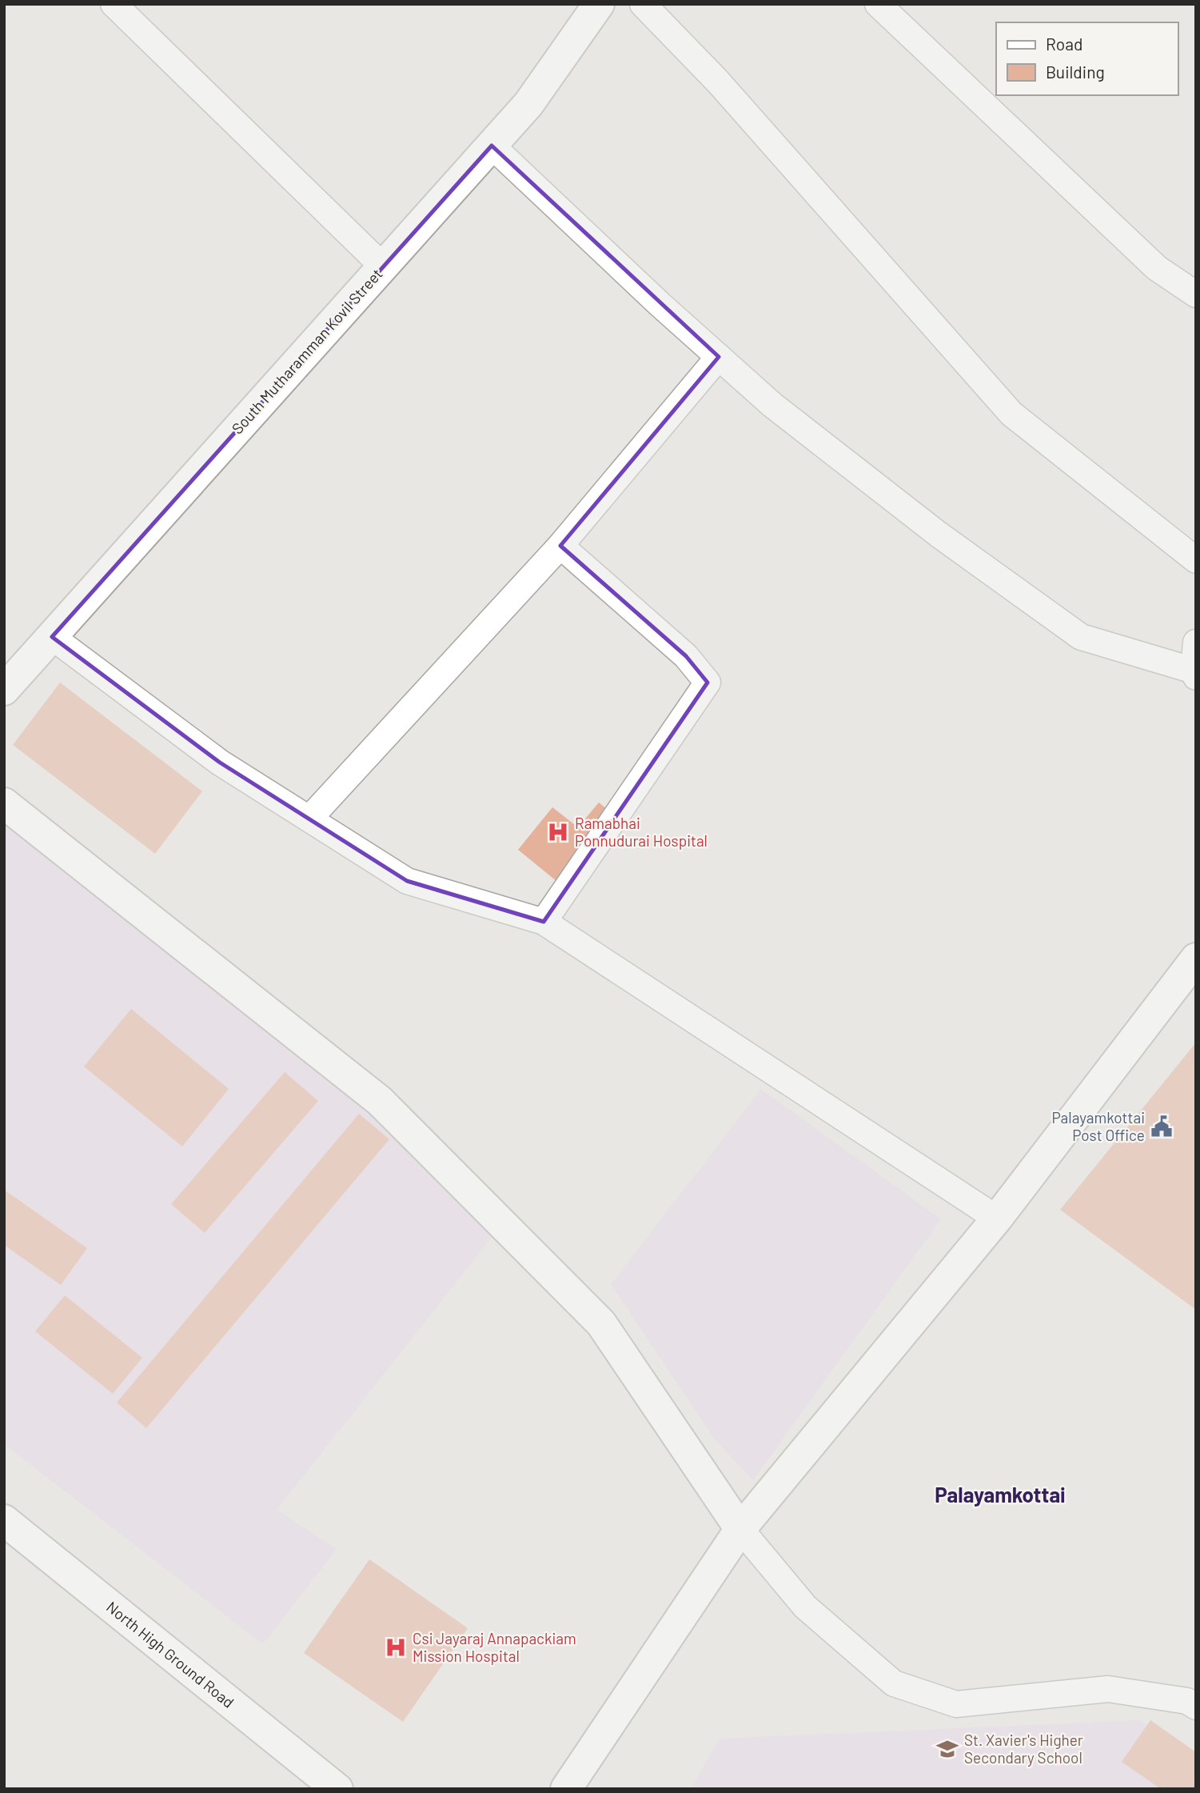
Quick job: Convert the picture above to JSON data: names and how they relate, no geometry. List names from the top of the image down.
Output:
{
  "streets": {
    "street": ["South Mutharamman Kovil Street", "North High Ground Road"]
  },
  "districts": ["Palayamkottai"],
  "places": {
    "hospital": ["Ramabhai Ponnudurai Hospital", "Csi Jayaraj Annapackiam Mission Hospital"],
    "public building": ["Palayamkottai Post Office"],
    "school or university": ["St. Xavier's Higher Secondary School"]
  },
  "legend": ["Road", "Building"]
}
